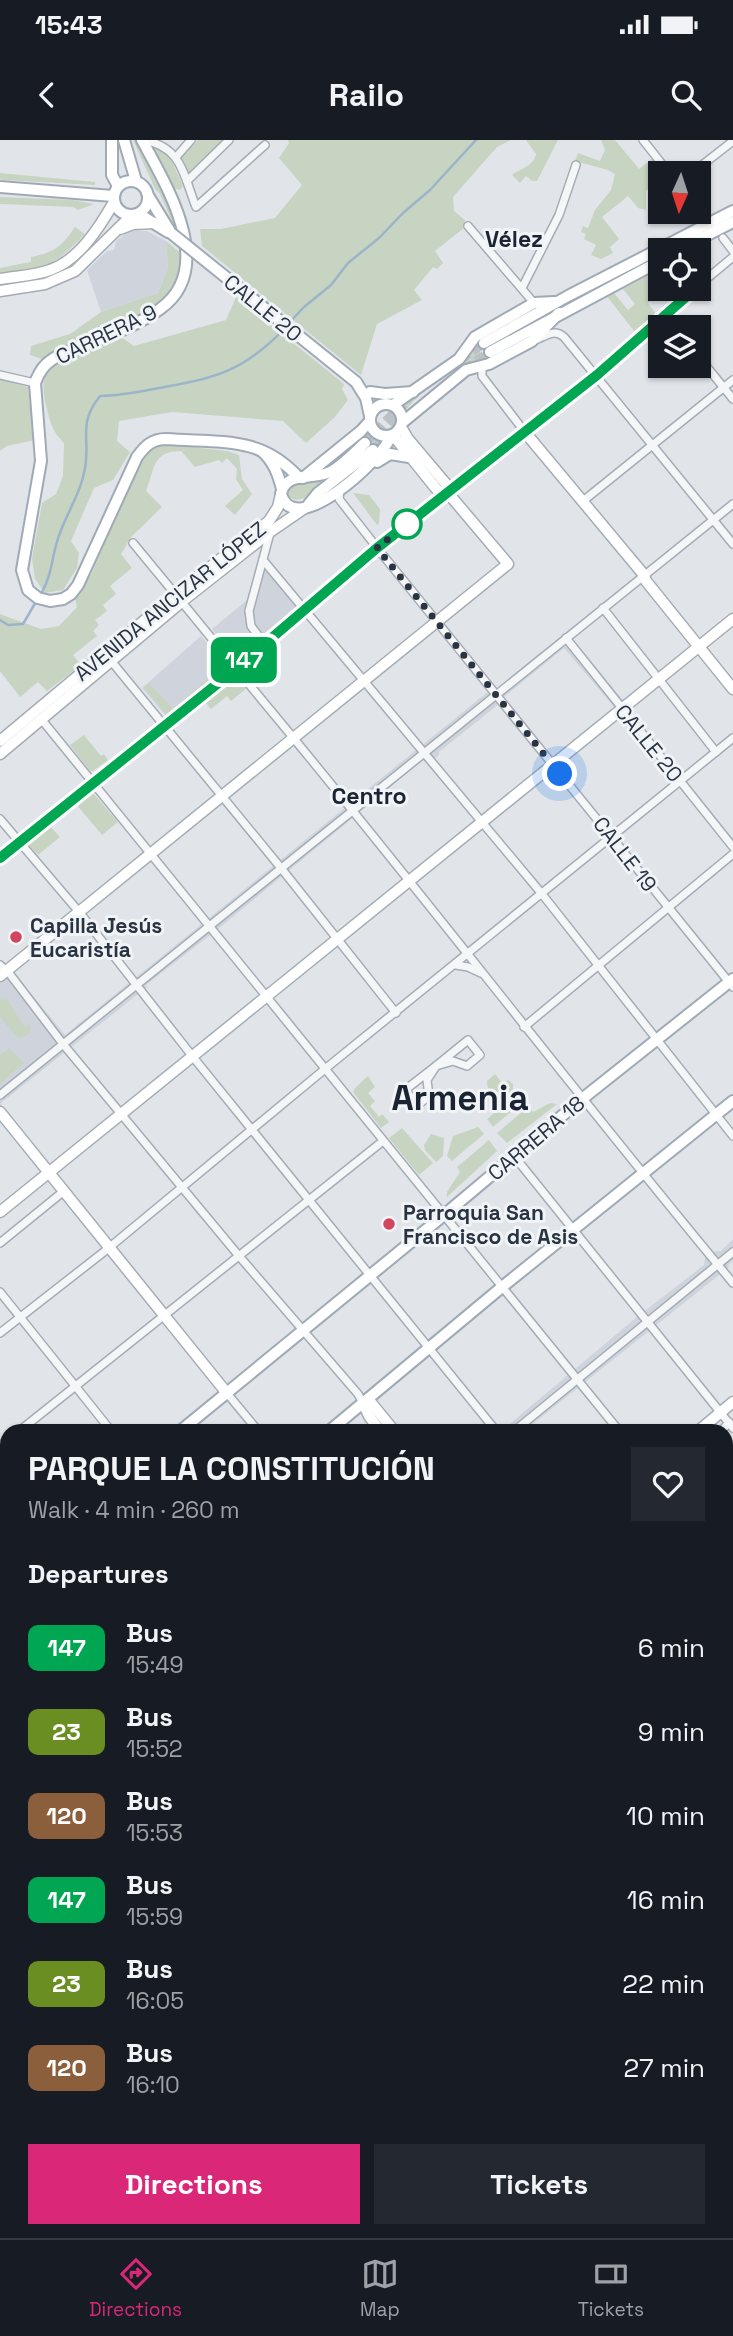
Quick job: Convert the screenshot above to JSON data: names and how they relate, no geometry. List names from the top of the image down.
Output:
{
  "streets": {
    "main road": [
      "CALLE 20",
      "CARRERA 9",
      "AVENIDA ANCIZAR LÓPEZ",
      "CARRERA 18"
    ],
    "street": ["CALLE 19"]
  },
  "crossings": [
    ["CALLE 19", "CARRERA 18"]
  ],
  "districts": ["Vélez", "Centro", "Armenia"],
  "places": ["Capilla Jesús Eucaristía", "Parroquia San Francisco de Asis"],
  "lines": ["bus line 147"],
  "north": "bottom",
  "page": {
    "status": "15:43",
    "header": "Railo",
    "on_map": "147",
    "heading": [
      ["PARQUE LA CONSTITUCIÓN", "Walk · 4 min · 260 m"],
      "Departures"
    ],
    "list": [
      {
        "mark": "147",
        "name": "Bus",
        "note": "15:49",
        "value": "6 min"
      },
      {
        "mark": "23",
        "name": "Bus",
        "note": "15:52",
        "value": "9 min"
      },
      {
        "mark": "120",
        "name": "Bus",
        "note": "15:53",
        "value": "10 min"
      },
      {
        "mark": "147",
        "name": "Bus",
        "note": "15:59",
        "value": "16 min"
      },
      {
        "mark": "23",
        "name": "Bus",
        "note": "16:05",
        "value": "22 min"
      },
      {
        "mark": "120",
        "name": "Bus",
        "note": "16:10",
        "value": "27 min"
      }
    ],
    "buttons": ["Directions", "Tickets"],
    "tabs": ["Directions", "Map", "Tickets"]
  }
}
